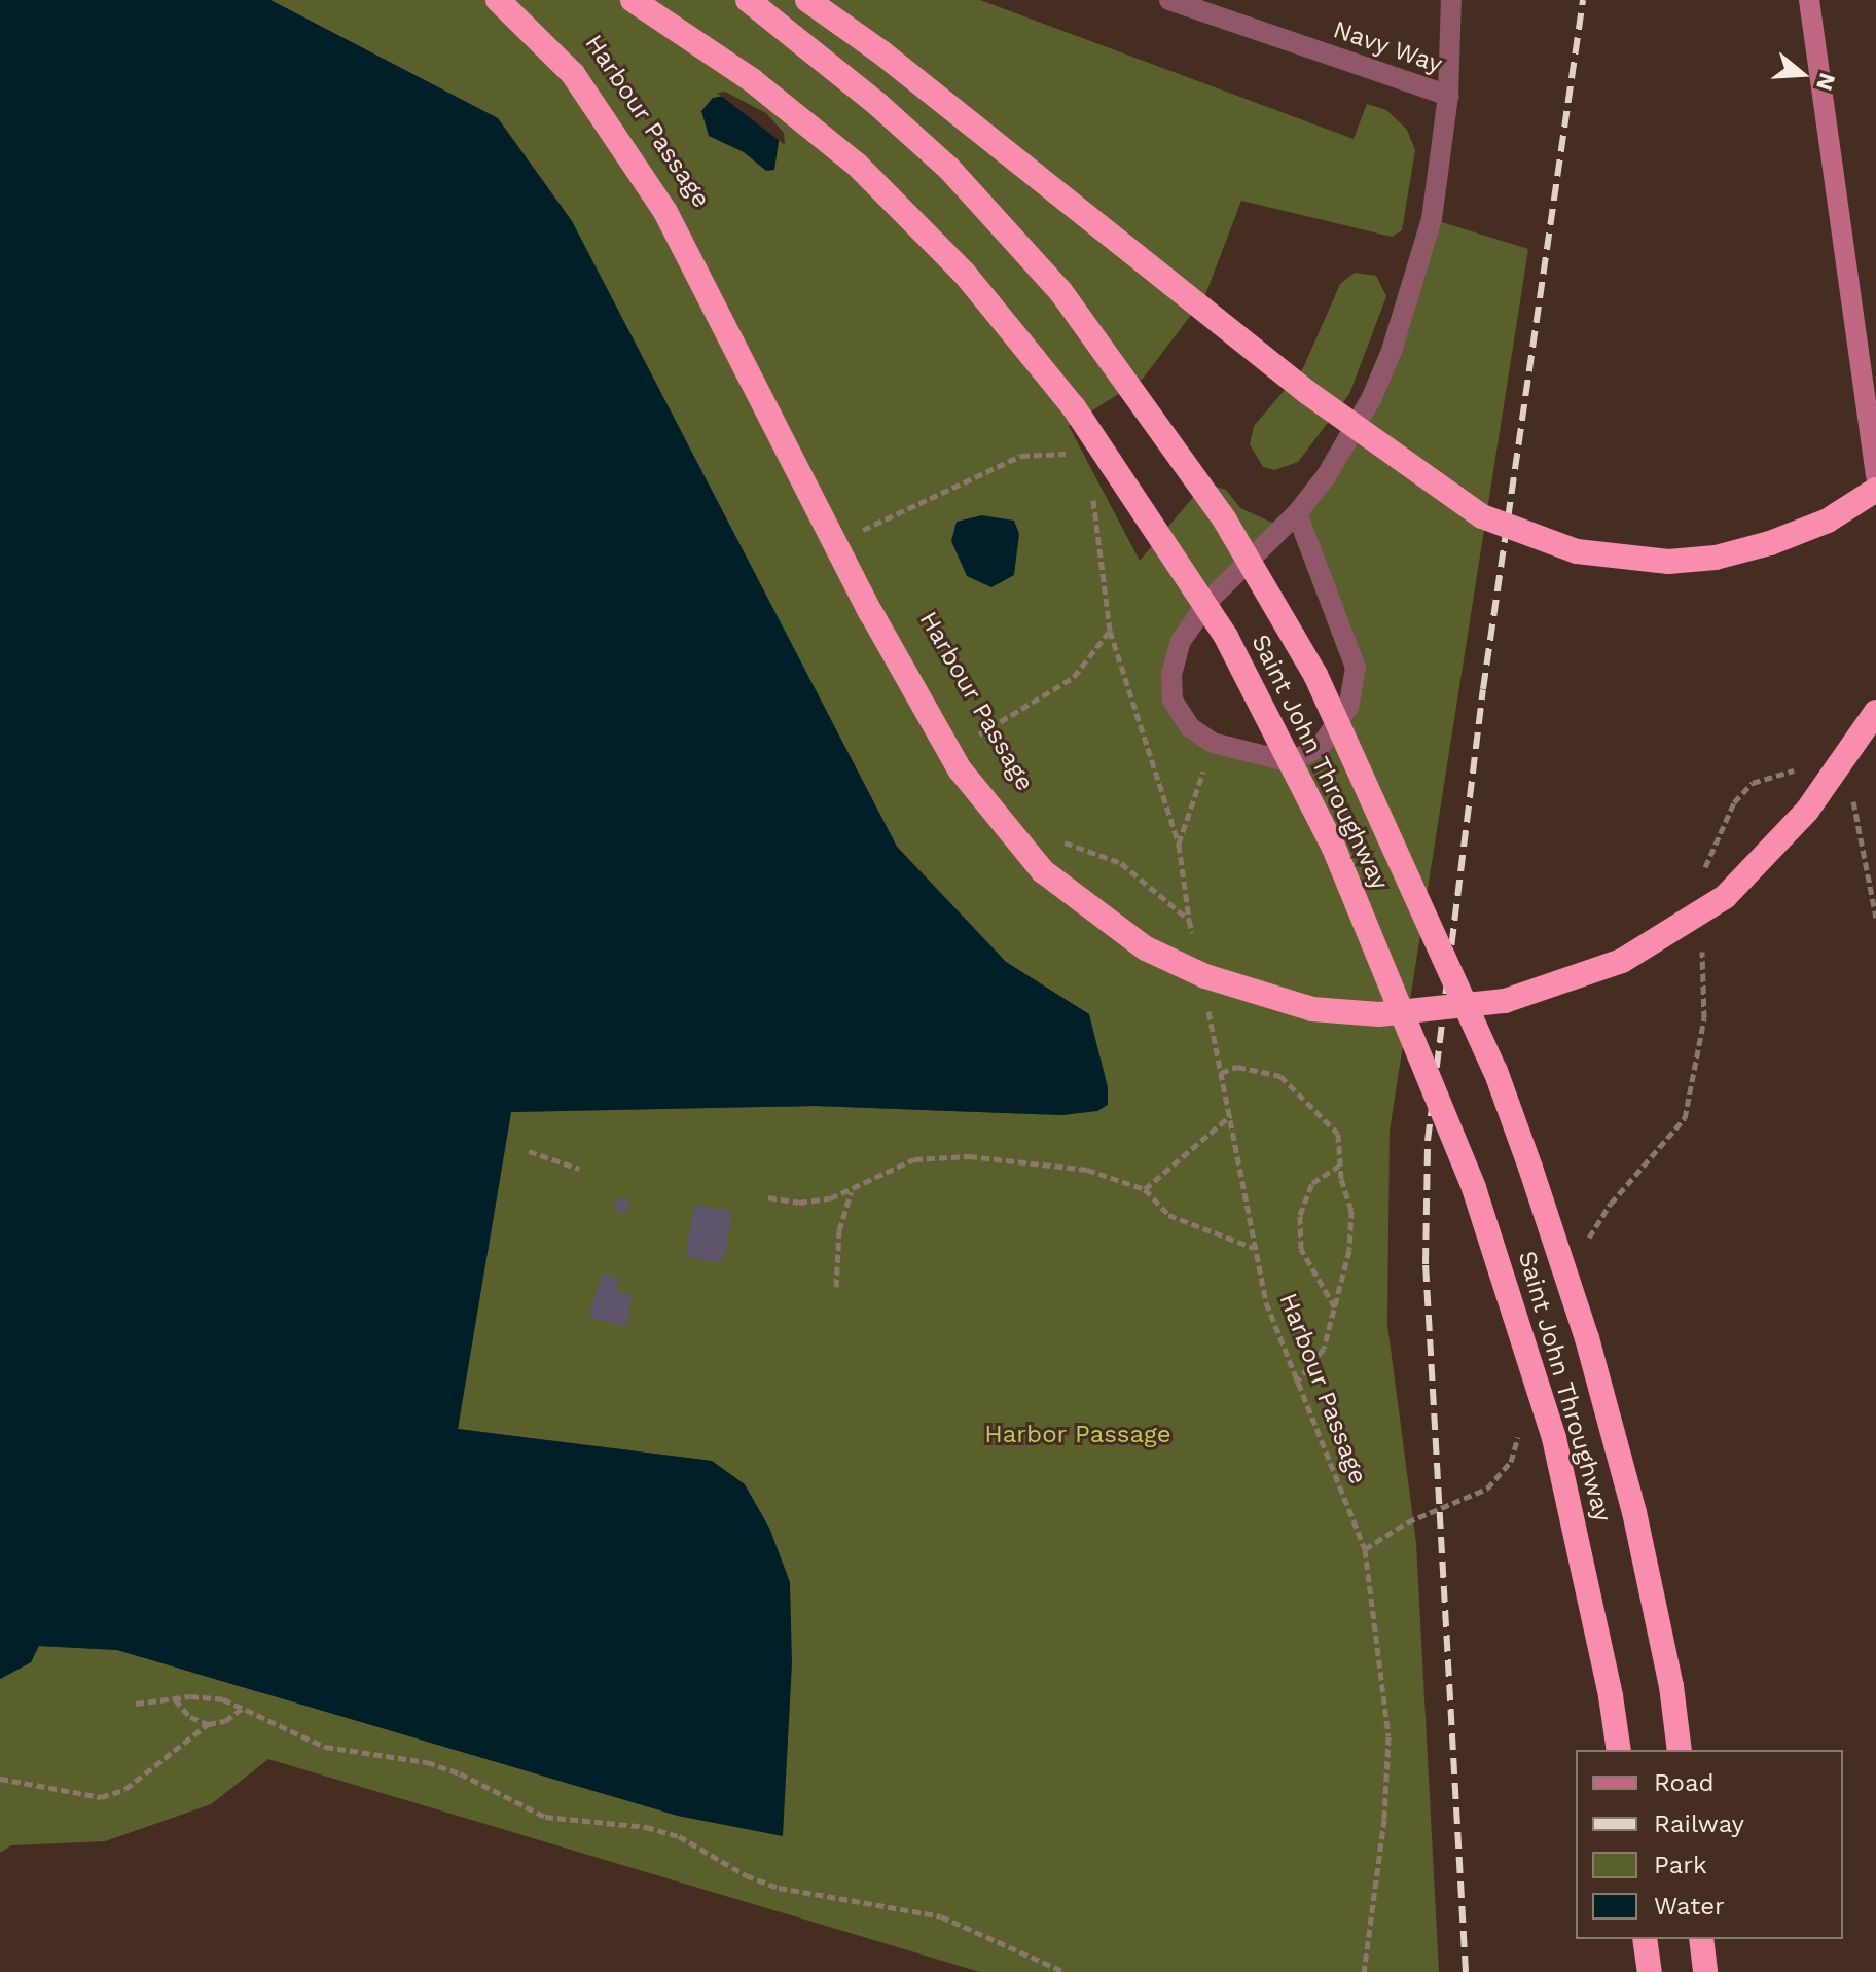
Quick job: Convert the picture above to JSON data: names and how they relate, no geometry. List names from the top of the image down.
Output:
{
  "streets": {
    "highway": ["Saint John Throughway"],
    "street": ["Navy Way"],
    "path": ["Harbour Passage"]
  },
  "parks": ["Harbor Passage"],
  "legend": [
    "Road",
    "Railway",
    "Park",
    "Water"
  ],
  "north": "right"
}
